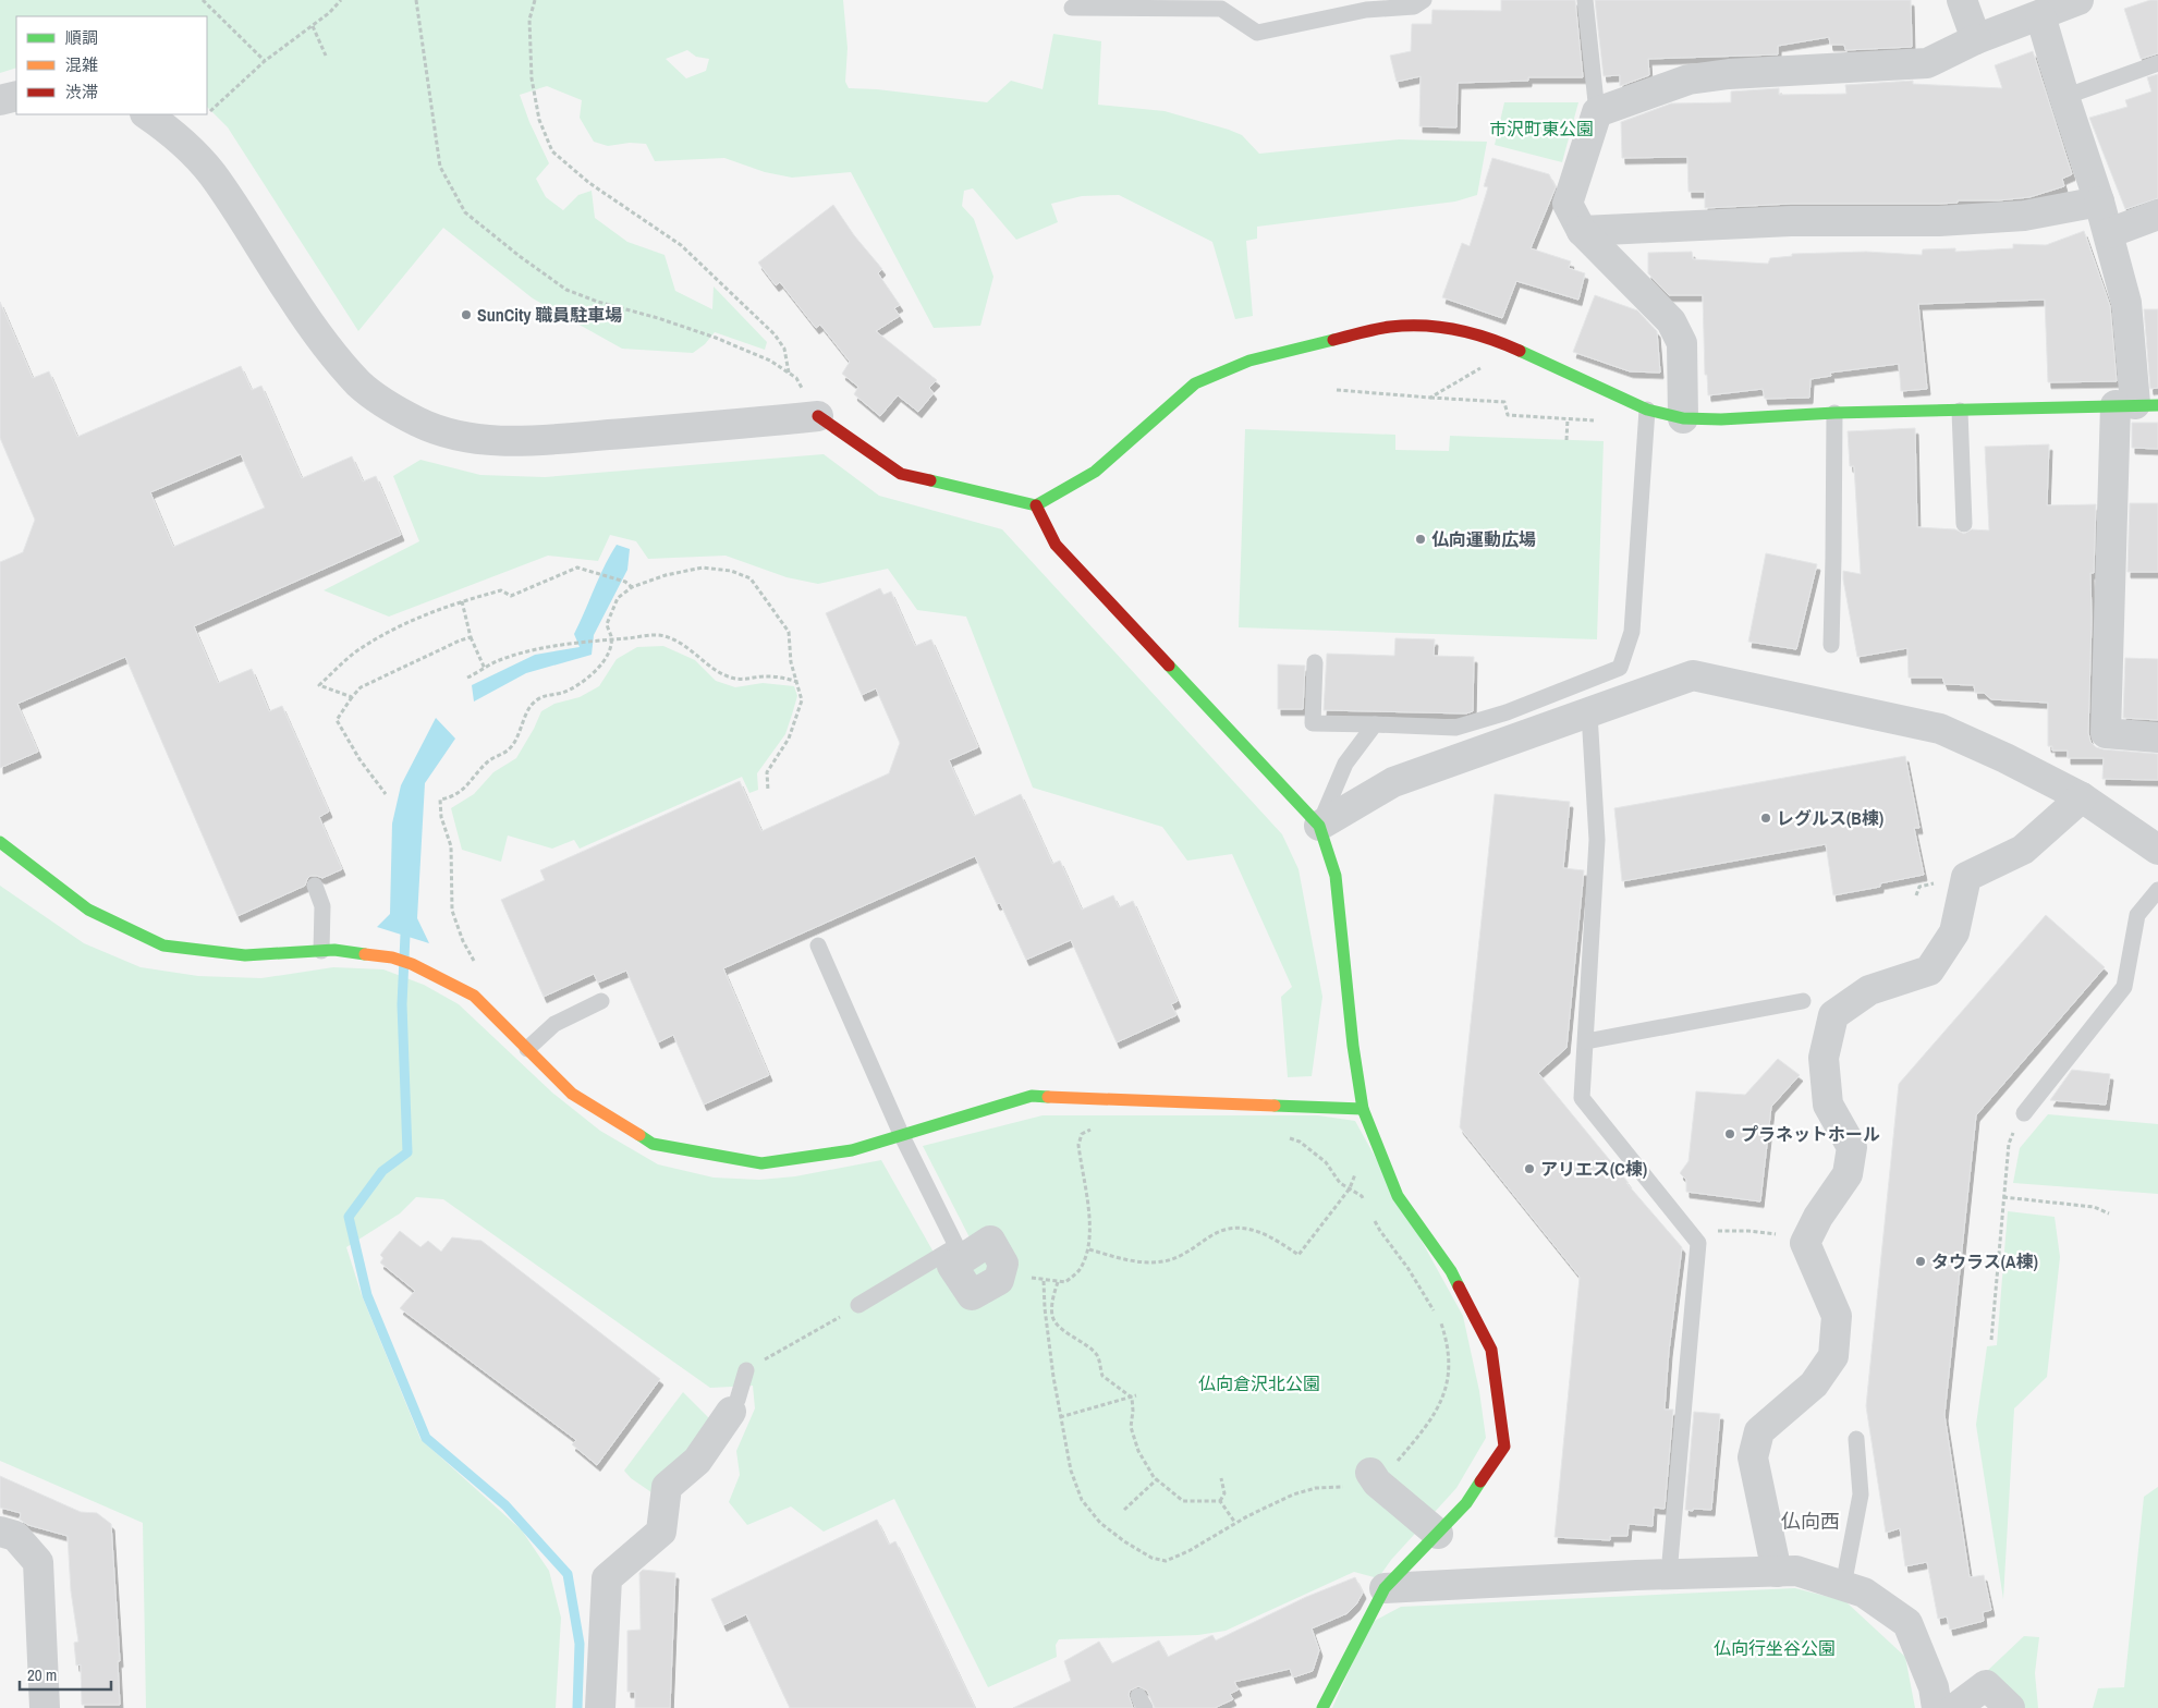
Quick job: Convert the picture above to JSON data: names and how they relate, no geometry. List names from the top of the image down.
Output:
{
  "districts": ["仏向西"],
  "parks": ["市沢町東公園", "仏向倉沢北公園", "仏向行坐谷公園"],
  "places": [
    "SunCity 職員駐車場",
    "仏向運動広場",
    "レグルス(B棟)",
    "プラネットホール",
    "アリエス(C棟)",
    "タウラス(A棟)"
  ],
  "legend": ["順調", "混雑", "渋滞"],
  "scale_bar": "20 m"
}
